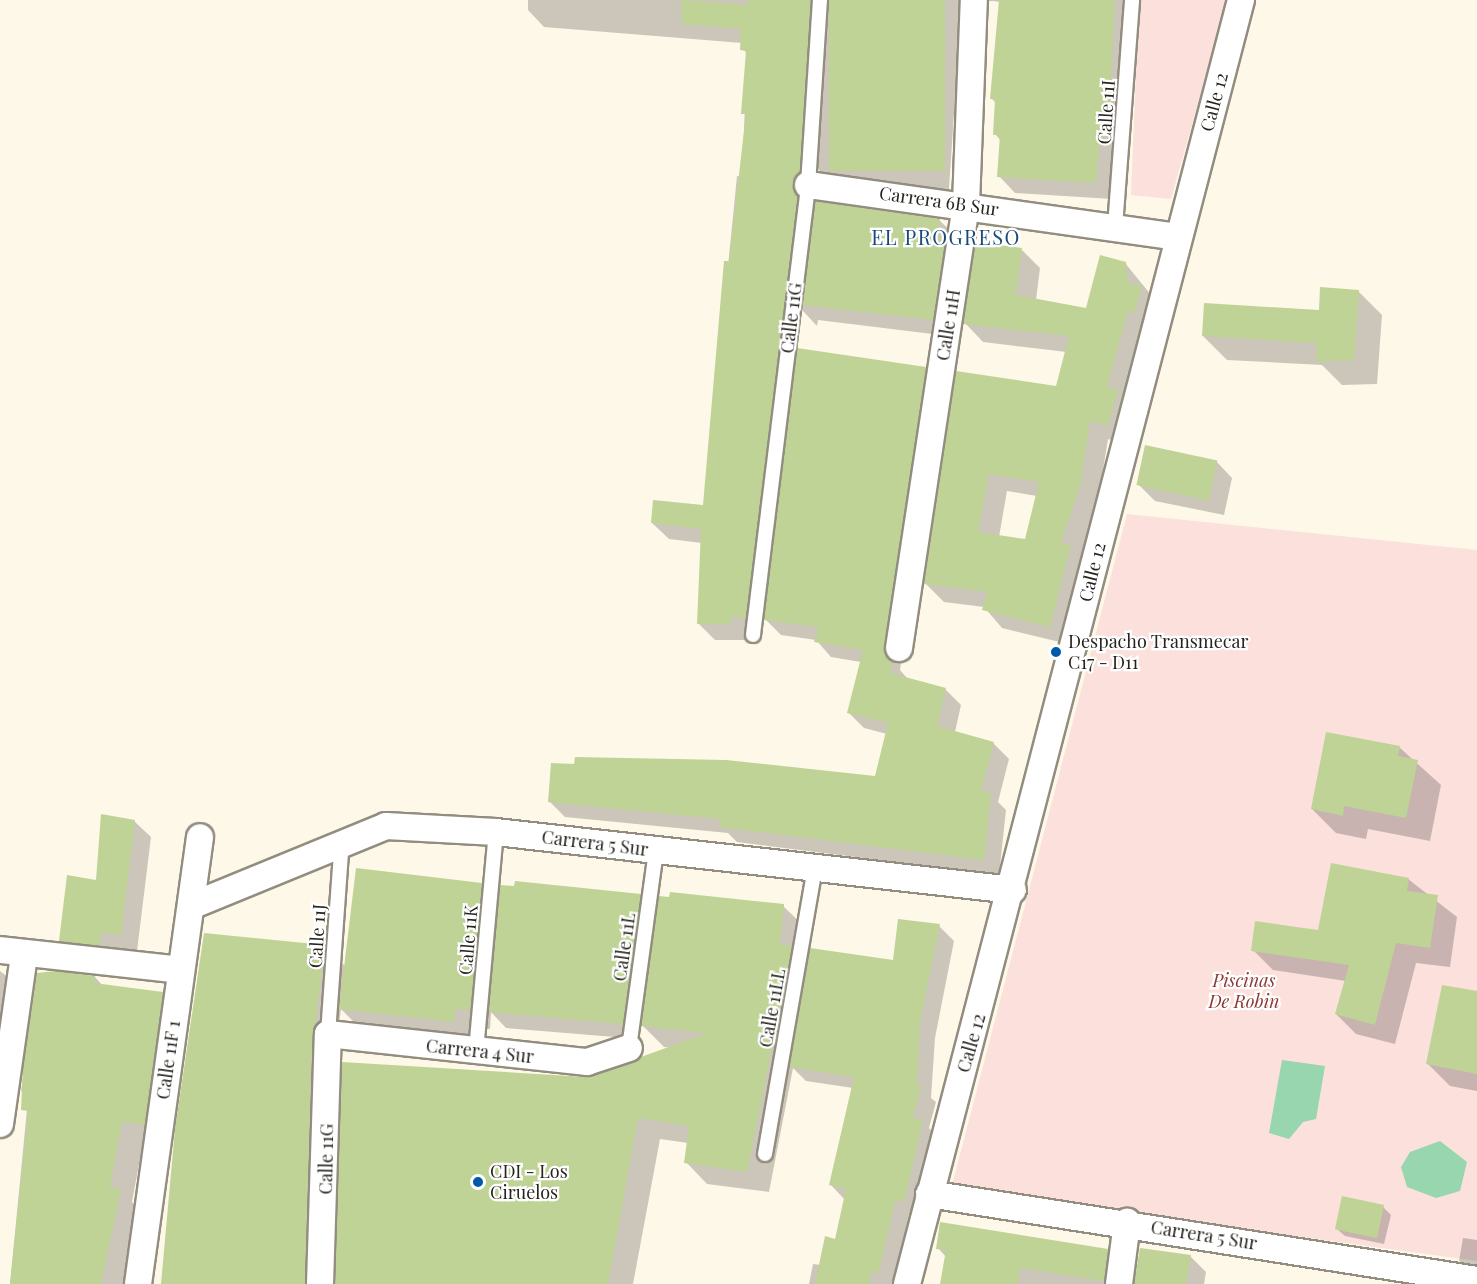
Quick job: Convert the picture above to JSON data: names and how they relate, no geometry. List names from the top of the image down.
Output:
{
  "streets": {
    "street": [
      "Calle 12",
      "Carrera 6B Sur",
      "Calle 11G",
      "Calle 11H",
      "Carrera 5 Sur",
      "Carrera 4 Sur",
      "Calle 11F 1"
    ],
    "lane": [
      "Calle 11I",
      "Calle 11J",
      "Calle 11K",
      "Calle 11L",
      "Calle 11LL"
    ]
  },
  "crossings": [
    ["Calle 12", "Carrera 6B Sur"],
    ["Calle 12", "Carrera 5 Sur"],
    ["Calle 11I", "Carrera 6B Sur"],
    ["Carrera 6B Sur", "Calle 11G"],
    ["Carrera 6B Sur", "Calle 11H"],
    ["Calle 11G", "Calle 11J"],
    ["Calle 11G", "Carrera 4 Sur"],
    ["Carrera 5 Sur", "Calle 11J"],
    ["Carrera 5 Sur", "Calle 11K"],
    ["Carrera 5 Sur", "Calle 11L"],
    ["Carrera 5 Sur", "Calle 11LL"],
    ["Carrera 5 Sur", "Calle 11F 1"],
    ["Calle 11J", "Carrera 4 Sur"],
    ["Calle 11K", "Carrera 4 Sur"],
    ["Calle 11L", "Carrera 4 Sur"]
  ],
  "districts": ["EL PROGRESO"],
  "parks": ["Piscinas De Robin"],
  "places": ["Despacho Transmecar C17 - D11", "CDI - Los Ciruelos"]
}
